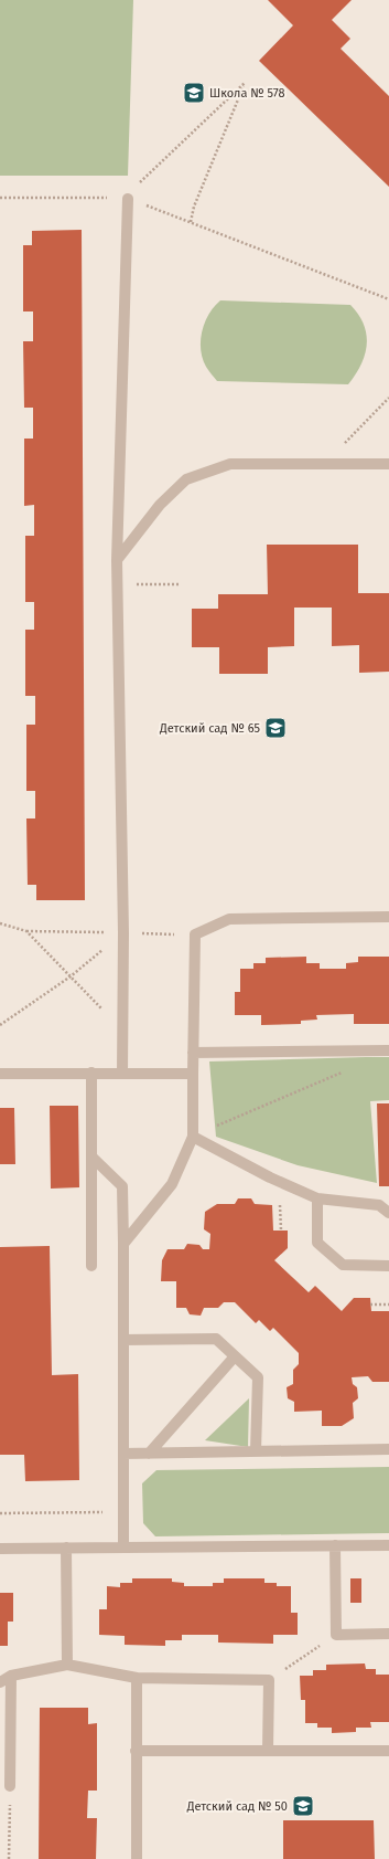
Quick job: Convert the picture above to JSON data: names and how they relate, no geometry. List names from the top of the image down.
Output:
{
  "places": {
    "school or university": ["Школа № 578", "Детский сад № 65", "Детский сад № 50"]
  }
}
